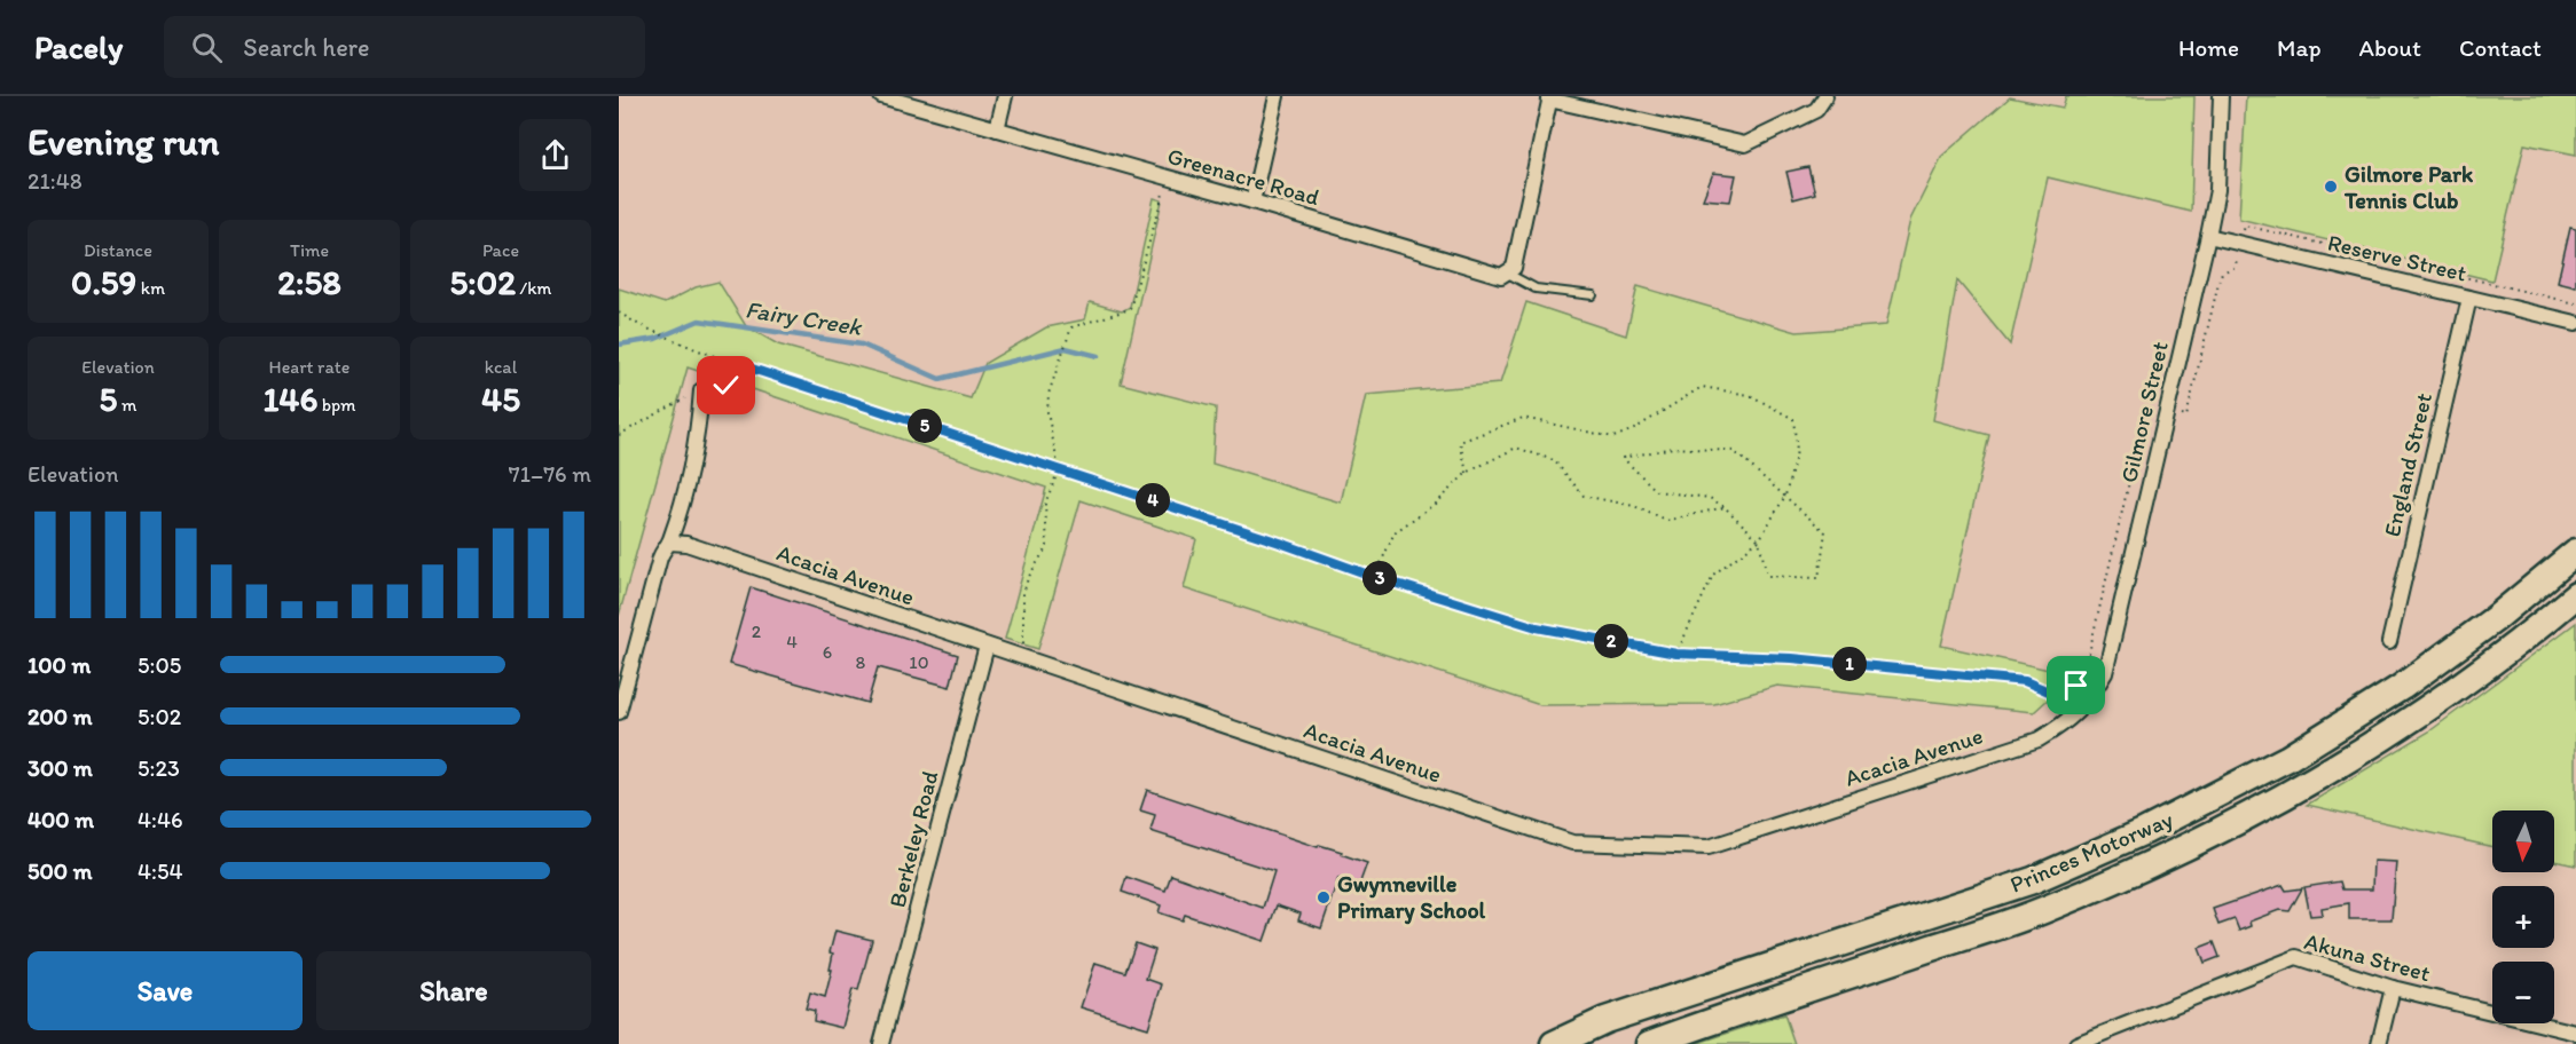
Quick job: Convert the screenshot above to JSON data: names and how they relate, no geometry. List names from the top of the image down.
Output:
{
  "streets": {
    "highway": ["Princes Motorway"],
    "street": [
      "Greenacre Road",
      "Reserve Street",
      "Gilmore Street",
      "England Street",
      "Acacia Avenue",
      "Berkeley Road",
      "Akuna Street"
    ]
  },
  "crossings": [
    ["Reserve Street", "Gilmore Street"],
    ["Reserve Street", "England Street"],
    ["Gilmore Street", "Acacia Avenue"],
    ["Acacia Avenue", "Berkeley Road"]
  ],
  "water": ["Fairy Creek"],
  "places": ["Gilmore Park Tennis Club", "Gwynneville Primary School"],
  "house_numbers": [
    "2",
    "4",
    "6",
    "8",
    "10"
  ],
  "north": "bottom",
  "page": {
    "header": "Pacely",
    "search": "Search here",
    "nav": [
      "Home",
      "Map",
      "About",
      "Contact"
    ],
    "heading": ["Evening run", "21:48"],
    "stats": [
      ["Distance", "0.59 km"],
      ["Time", "2:58"],
      ["Pace", "5:02 /km"],
      ["Elevation", "5 m"],
      ["Heart rate", "146 bpm"],
      ["kcal", "45"]
    ],
    "pins": [
      "5",
      "4",
      "3",
      "2",
      "1"
    ],
    "chart": ["Elevation", "71–76 m"],
    "list": [
      {
        "name": "100 m",
        "note": "5:05"
      },
      {
        "name": "200 m",
        "note": "5:02"
      },
      {
        "name": "300 m",
        "note": "5:23"
      },
      {
        "name": "400 m",
        "note": "4:46"
      },
      {
        "name": "500 m",
        "note": "4:54"
      }
    ],
    "map_buttons": ["+", "−"],
    "buttons": ["Save", "Share"]
  }
}
